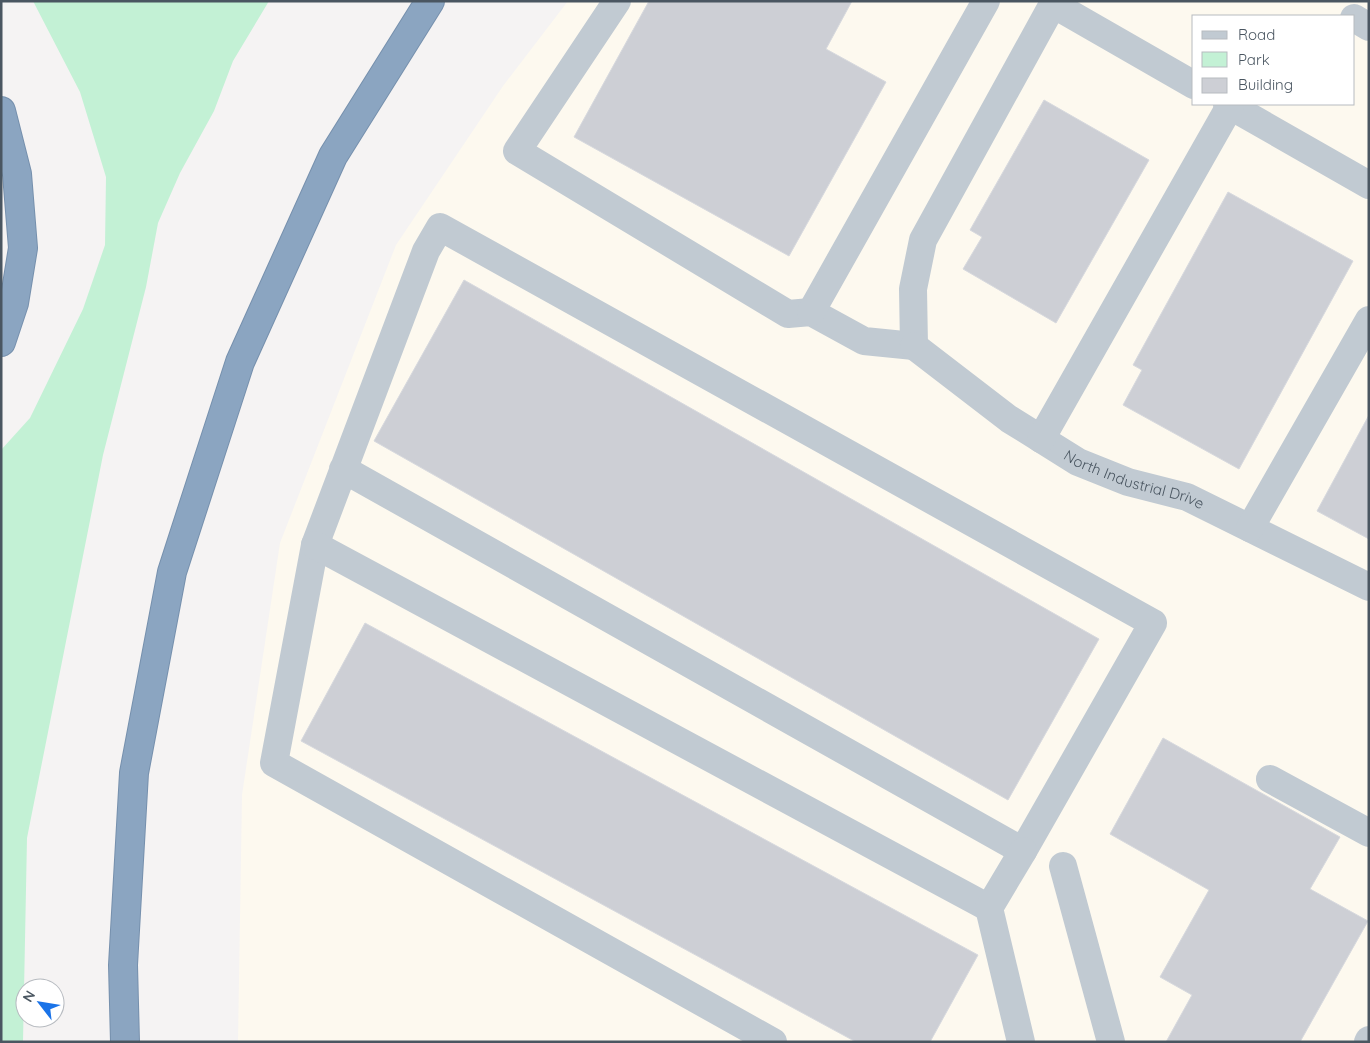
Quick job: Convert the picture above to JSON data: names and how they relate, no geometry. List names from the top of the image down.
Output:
{
  "streets": {
    "street": ["North Industrial Drive"]
  },
  "legend": ["Road", "Park", "Building"],
  "north": "top left"
}
